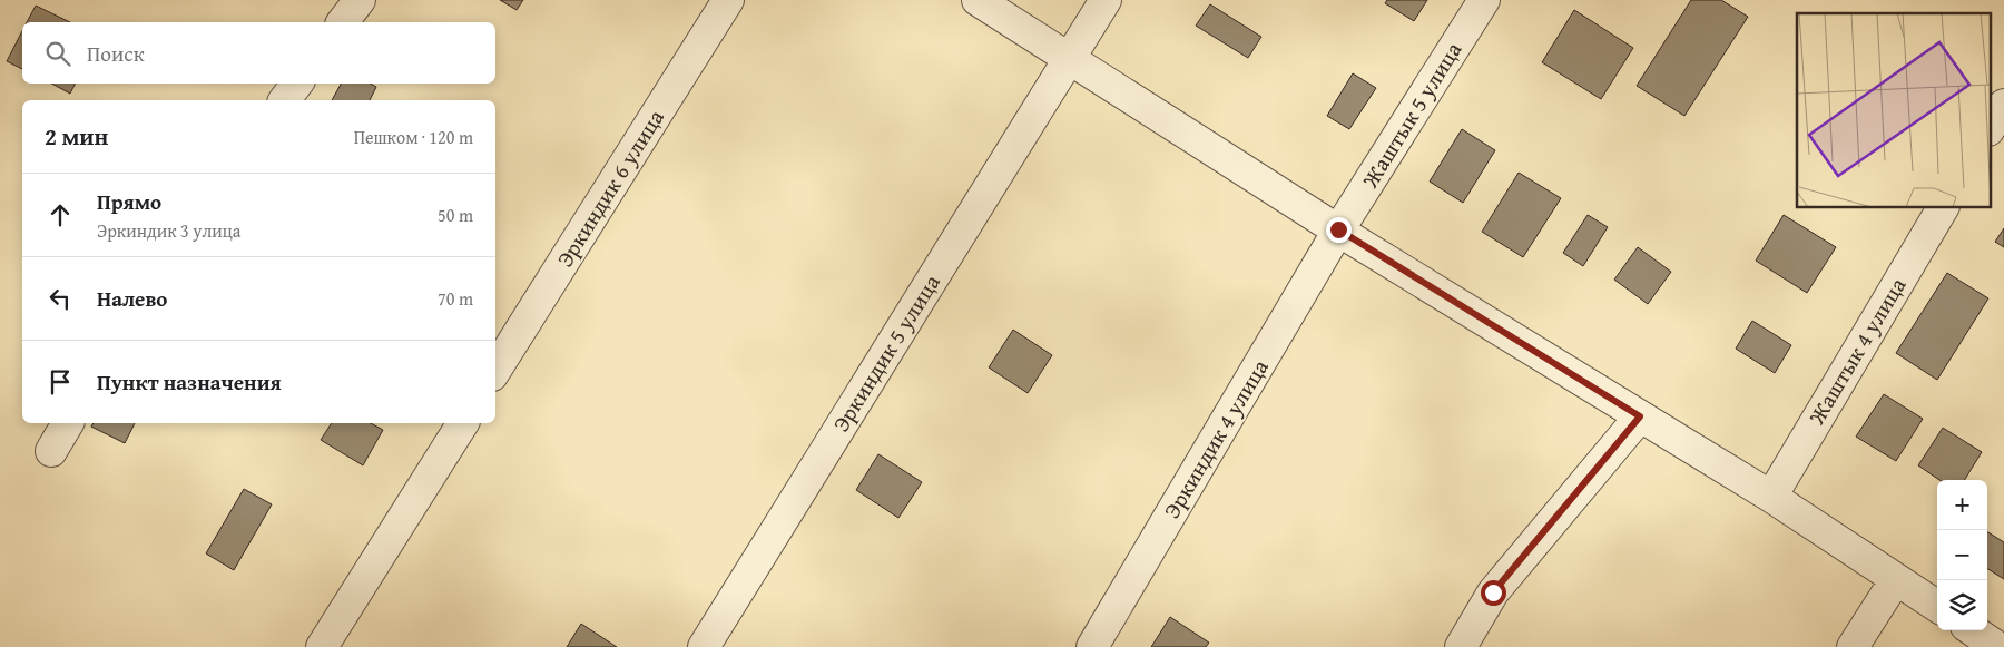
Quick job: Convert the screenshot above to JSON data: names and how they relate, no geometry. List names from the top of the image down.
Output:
{
  "streets": {
    "street": [
      "Жаштык 5 улица",
      "Эркиндик 6 улица",
      "Жаштык 4 улица",
      "Эркиндик 5 улица",
      "Эркиндик 4 улица"
    ]
  },
  "crossings": [
    ["Жаштык 5 улица", "Эркиндик 4 улица"]
  ],
  "page": {
    "search": "Поиск",
    "heading": ["2 мин", "Пешком · 120 m"],
    "list": [
      ["Прямо", "Эркиндик 3 улица", "50 m"],
      ["Налево", "70 m"],
      "Пункт назначения"
    ],
    "map_buttons": ["+", "−"]
  }
}
